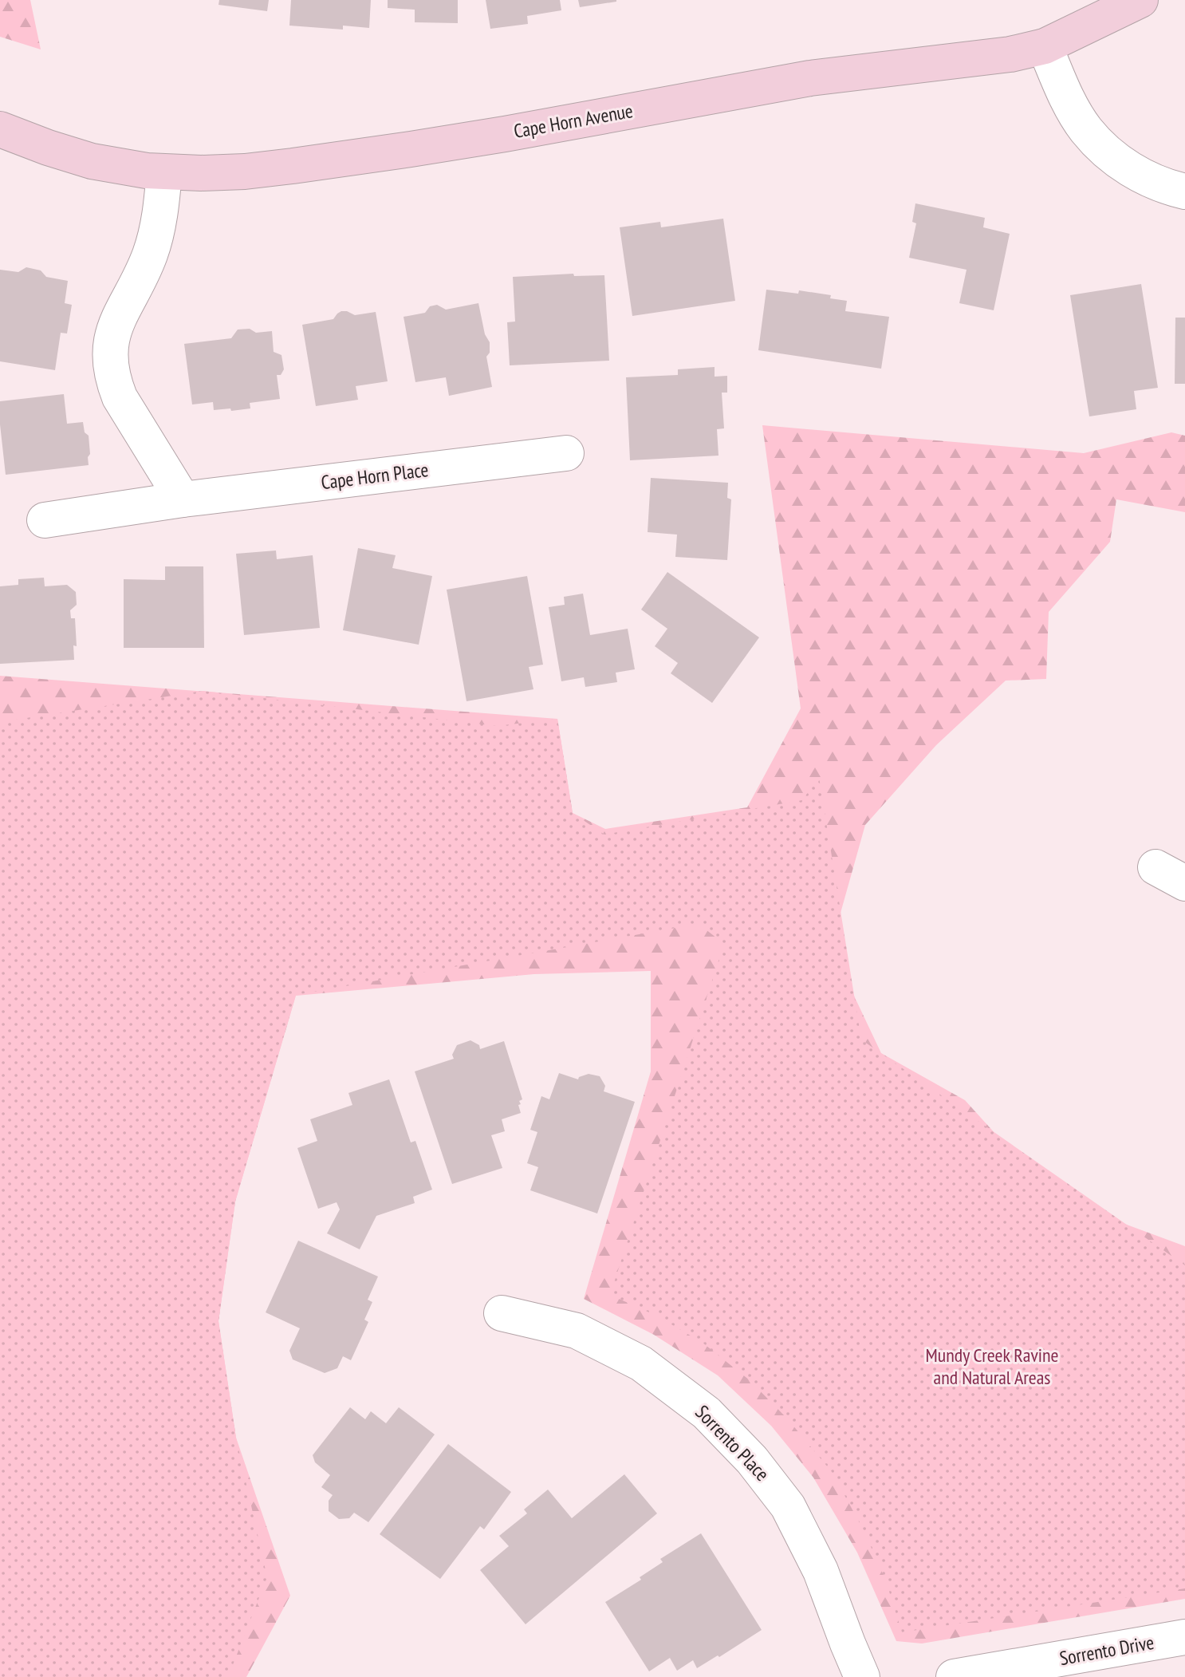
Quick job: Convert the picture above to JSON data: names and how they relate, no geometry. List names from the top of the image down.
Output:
{
  "streets": {
    "street": [
      "Cape Horn Avenue",
      "Cape Horn Place",
      "Sorrento Place",
      "Sorrento Drive"
    ]
  },
  "parks": ["Mundy Creek Ravine and Natural Areas"]
}
